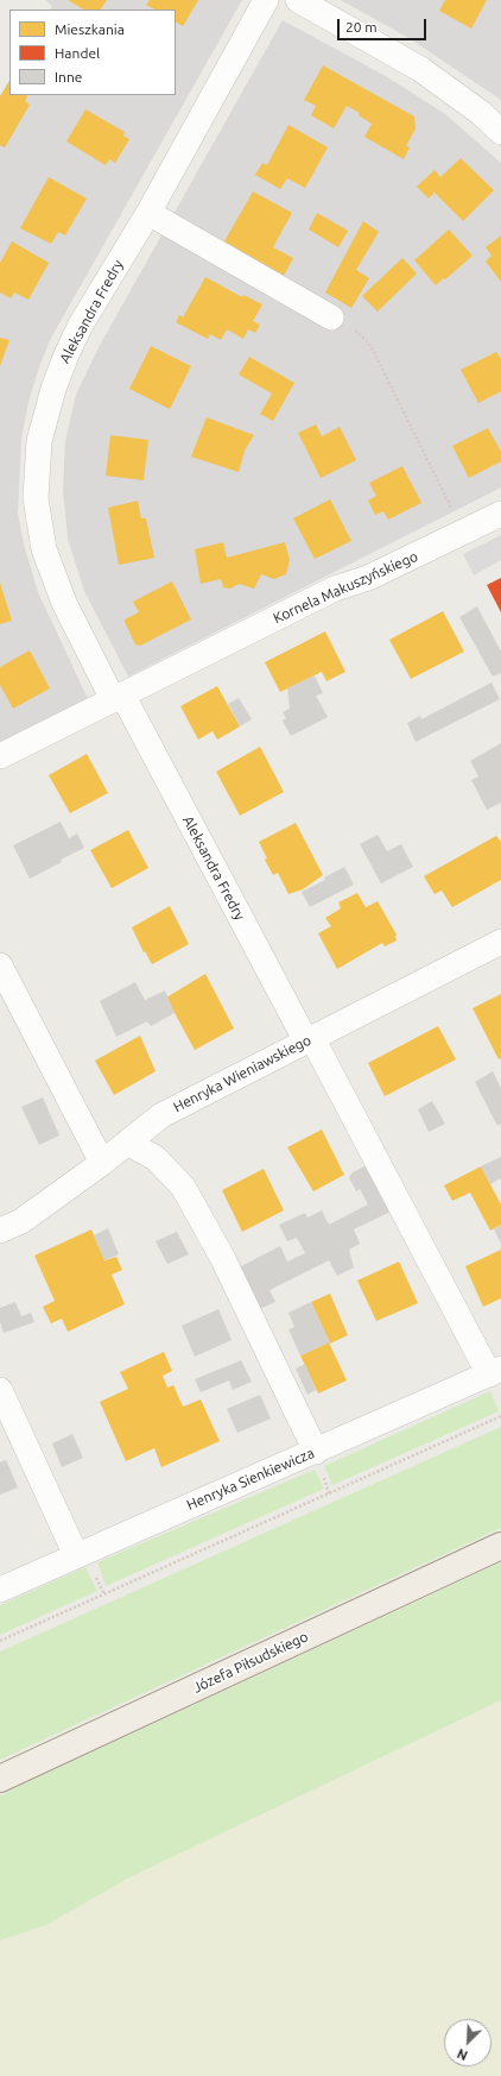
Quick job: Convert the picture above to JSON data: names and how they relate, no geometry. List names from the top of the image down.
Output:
{
  "streets": {
    "main road": ["Józefa Piłsudskiego"],
    "street": [
      "Aleksandra Fredry",
      "Kornela Makuszyńskiego",
      "Henryka Wieniawskiego",
      "Henryka Sienkiewicza"
    ]
  },
  "crossings": [
    ["Aleksandra Fredry", "Kornela Makuszyńskiego"],
    ["Aleksandra Fredry", "Henryka Wieniawskiego"],
    ["Aleksandra Fredry", "Henryka Sienkiewicza"]
  ],
  "legend": ["Mieszkania", "Handel", "Inne"],
  "scale_bar": "20 m",
  "north": "bottom left"
}
